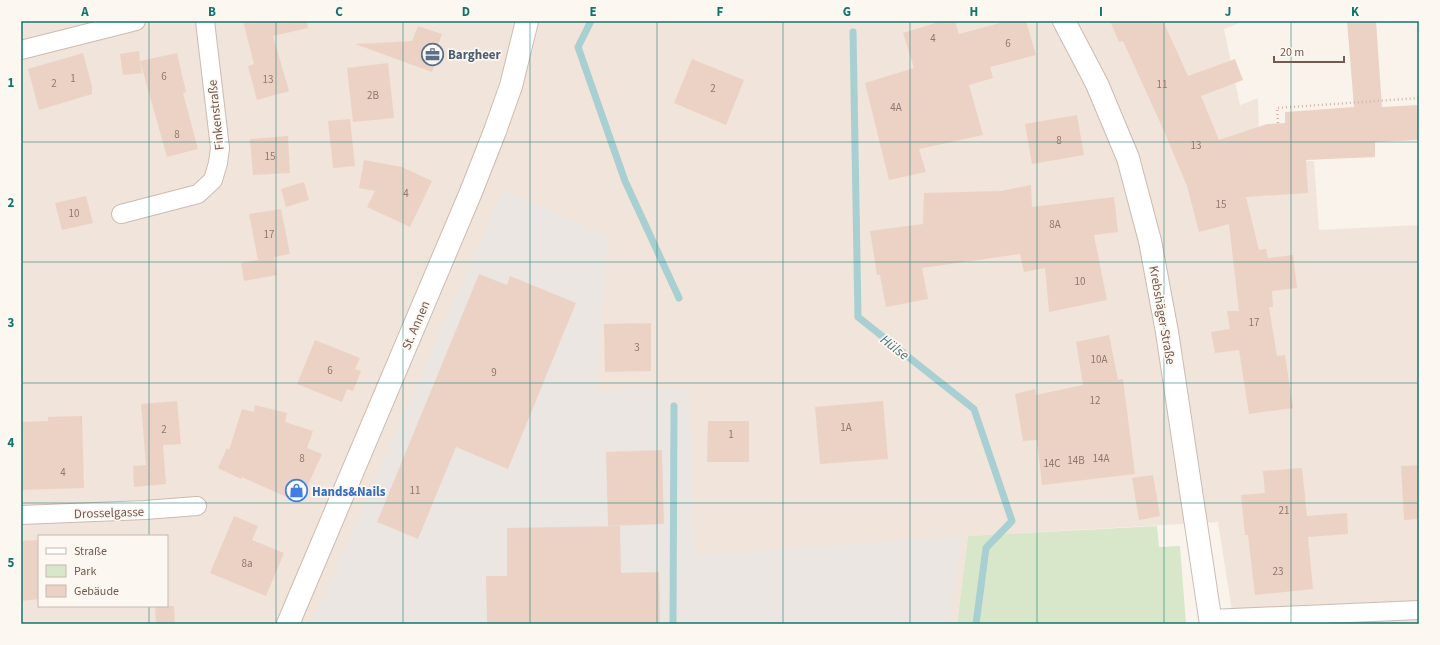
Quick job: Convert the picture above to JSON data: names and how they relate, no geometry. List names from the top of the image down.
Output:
{
  "streets": {
    "main road": ["Krebshäger Straße", "St. Annen"],
    "street": ["Finkenstraße", "Drosselgasse"]
  },
  "water": ["Hülse"],
  "places": {
    "office": ["Bargheer"],
    "shop": ["Hands&Nails"]
  },
  "house_numbers": [
    "4",
    "6",
    "6",
    "1",
    "13",
    "2",
    "11",
    "2",
    "2B",
    "4A",
    "8",
    "8",
    "13",
    "15",
    "4",
    "15",
    "10",
    "8A",
    "17",
    "10",
    "17",
    "3",
    "10A",
    "6",
    "9",
    "12",
    "1A",
    "2",
    "1",
    "8",
    "14A",
    "14B",
    "14C",
    "4",
    "11",
    "21",
    "8a",
    "23"
  ],
  "legend": ["Straße", "Park", "Gebäude"],
  "scale_bar": "20 m",
  "grid": {
    "columns": [
      "A",
      "B",
      "C",
      "D",
      "E",
      "F",
      "G",
      "H",
      "I",
      "J",
      "K"
    ],
    "rows": [
      "1",
      "2",
      "3",
      "4",
      "5"
    ]
  }
}
